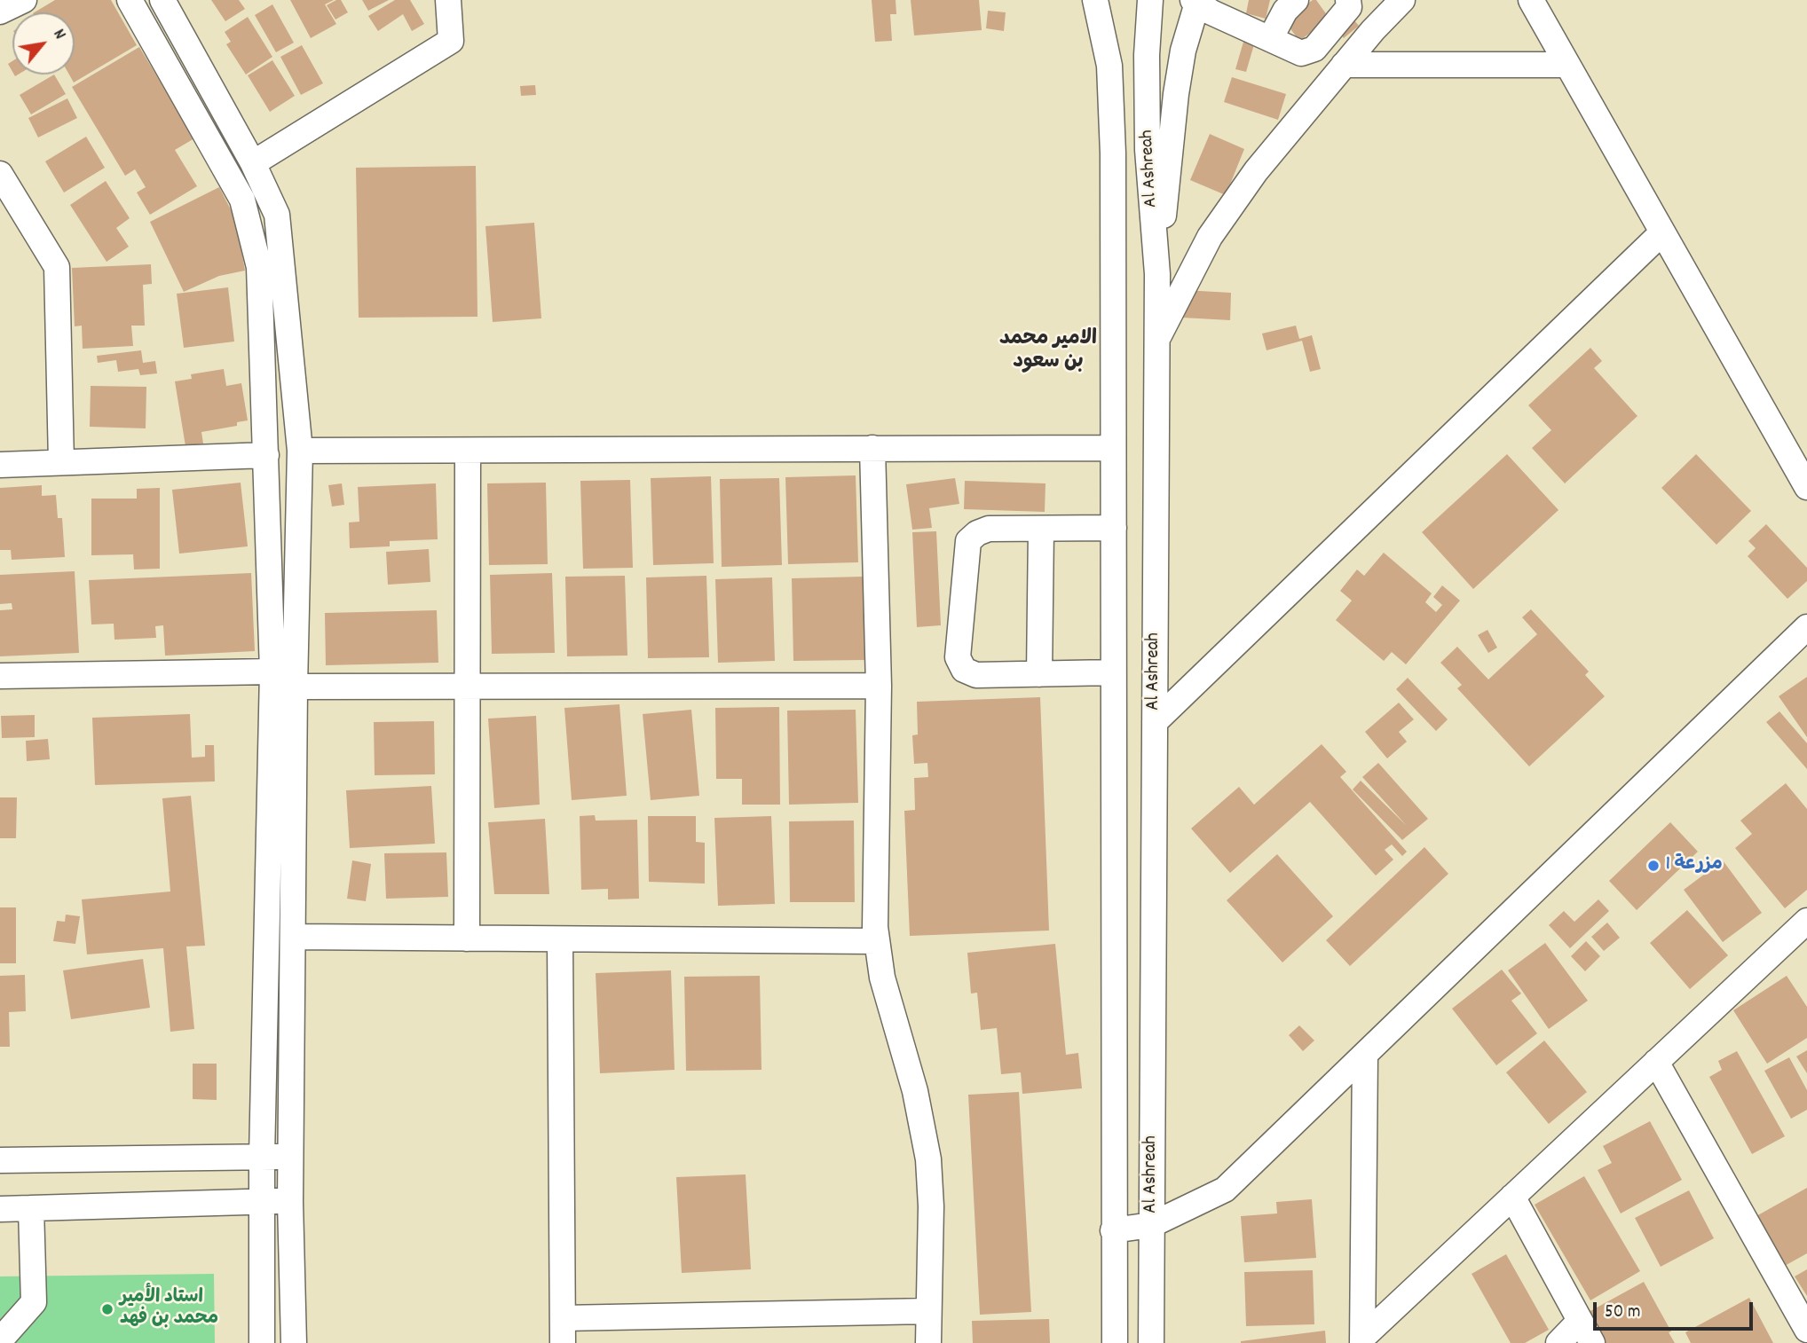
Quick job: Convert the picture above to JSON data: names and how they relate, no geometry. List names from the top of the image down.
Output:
{
  "streets": {
    "street": ["Al Ashreah"]
  },
  "districts": ["الامير محمد بن سعود"],
  "places": ["مزرعة 1", "استاد الأمير محمد بن فهد"],
  "scale_bar": "50 m",
  "north": "top right"
}
